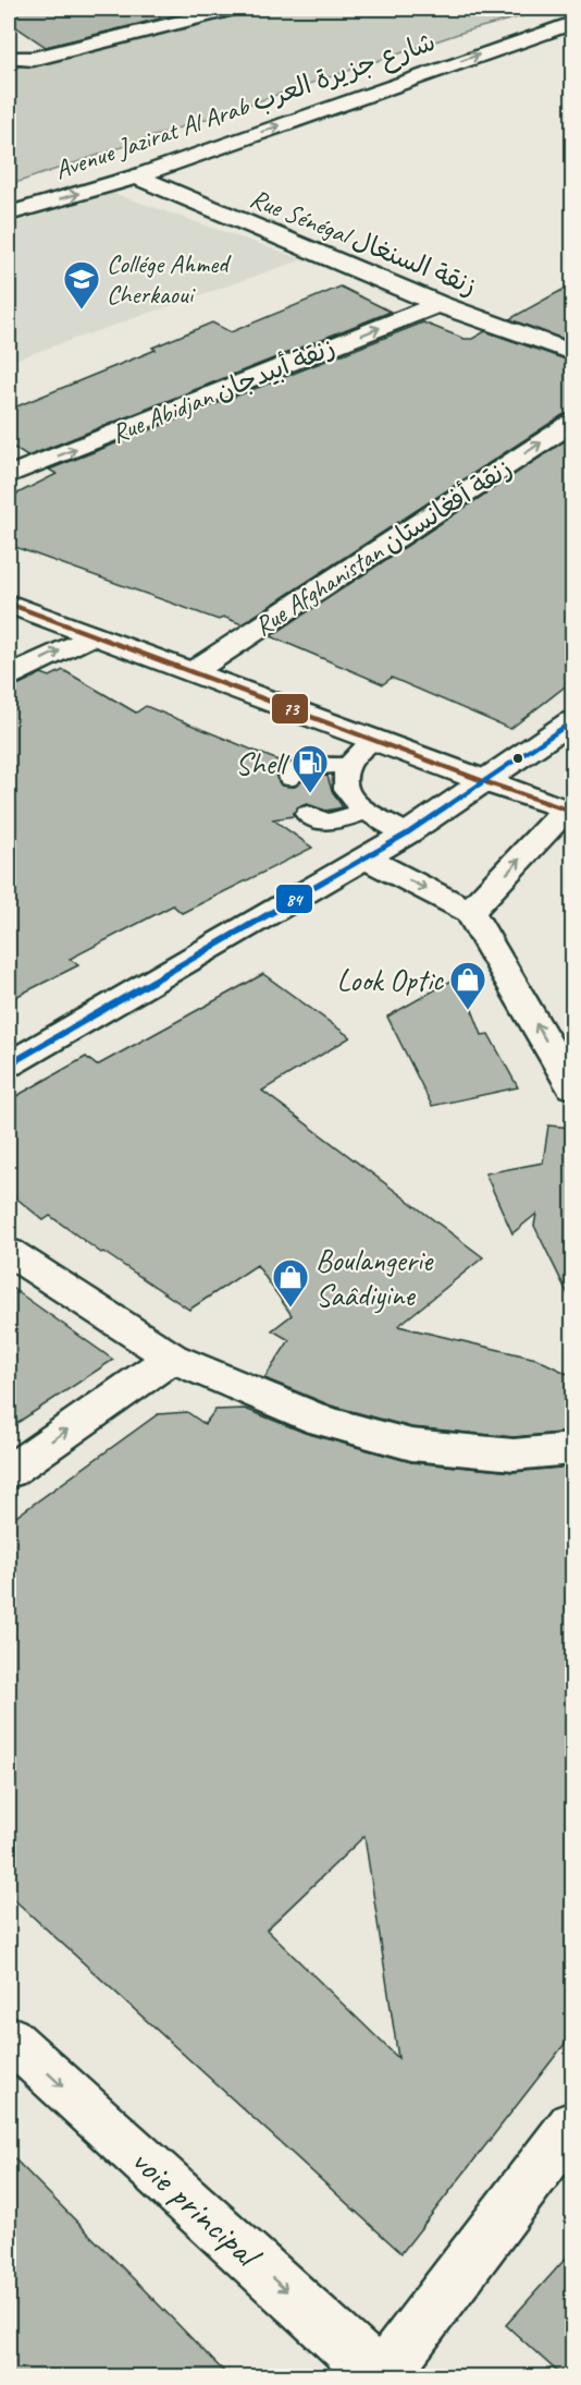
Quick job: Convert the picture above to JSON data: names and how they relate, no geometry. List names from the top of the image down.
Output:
{
  "streets": {
    "street": [
      "Avenue Jazirat Al Arab شارع جزيرة العرب",
      "Rue Sénégal زنقة السنغال",
      "Rue Abidjan زنقة أبيدجان",
      "Rue Afghanistan زنقة أفغانستان",
      "voie principal"
    ]
  },
  "crossings": [
    ["Avenue Jazirat Al Arab شارع جزيرة العرب", "Rue Sénégal زنقة السنغال"],
    ["Rue Sénégal زنقة السنغال", "Rue Abidjan زنقة أبيدجان"]
  ],
  "one_way": ["Rue Abidjan زنقة أبيدجان", "voie principal"],
  "places": {
    "school or university": ["Collége Ahmed Cherkaoui"],
    "fuel station": ["Shell"],
    "shop": ["Look Optic", "Boulangerie Saâdiyine"]
  },
  "lines": ["transit line 73", "transit line 84"]
}
